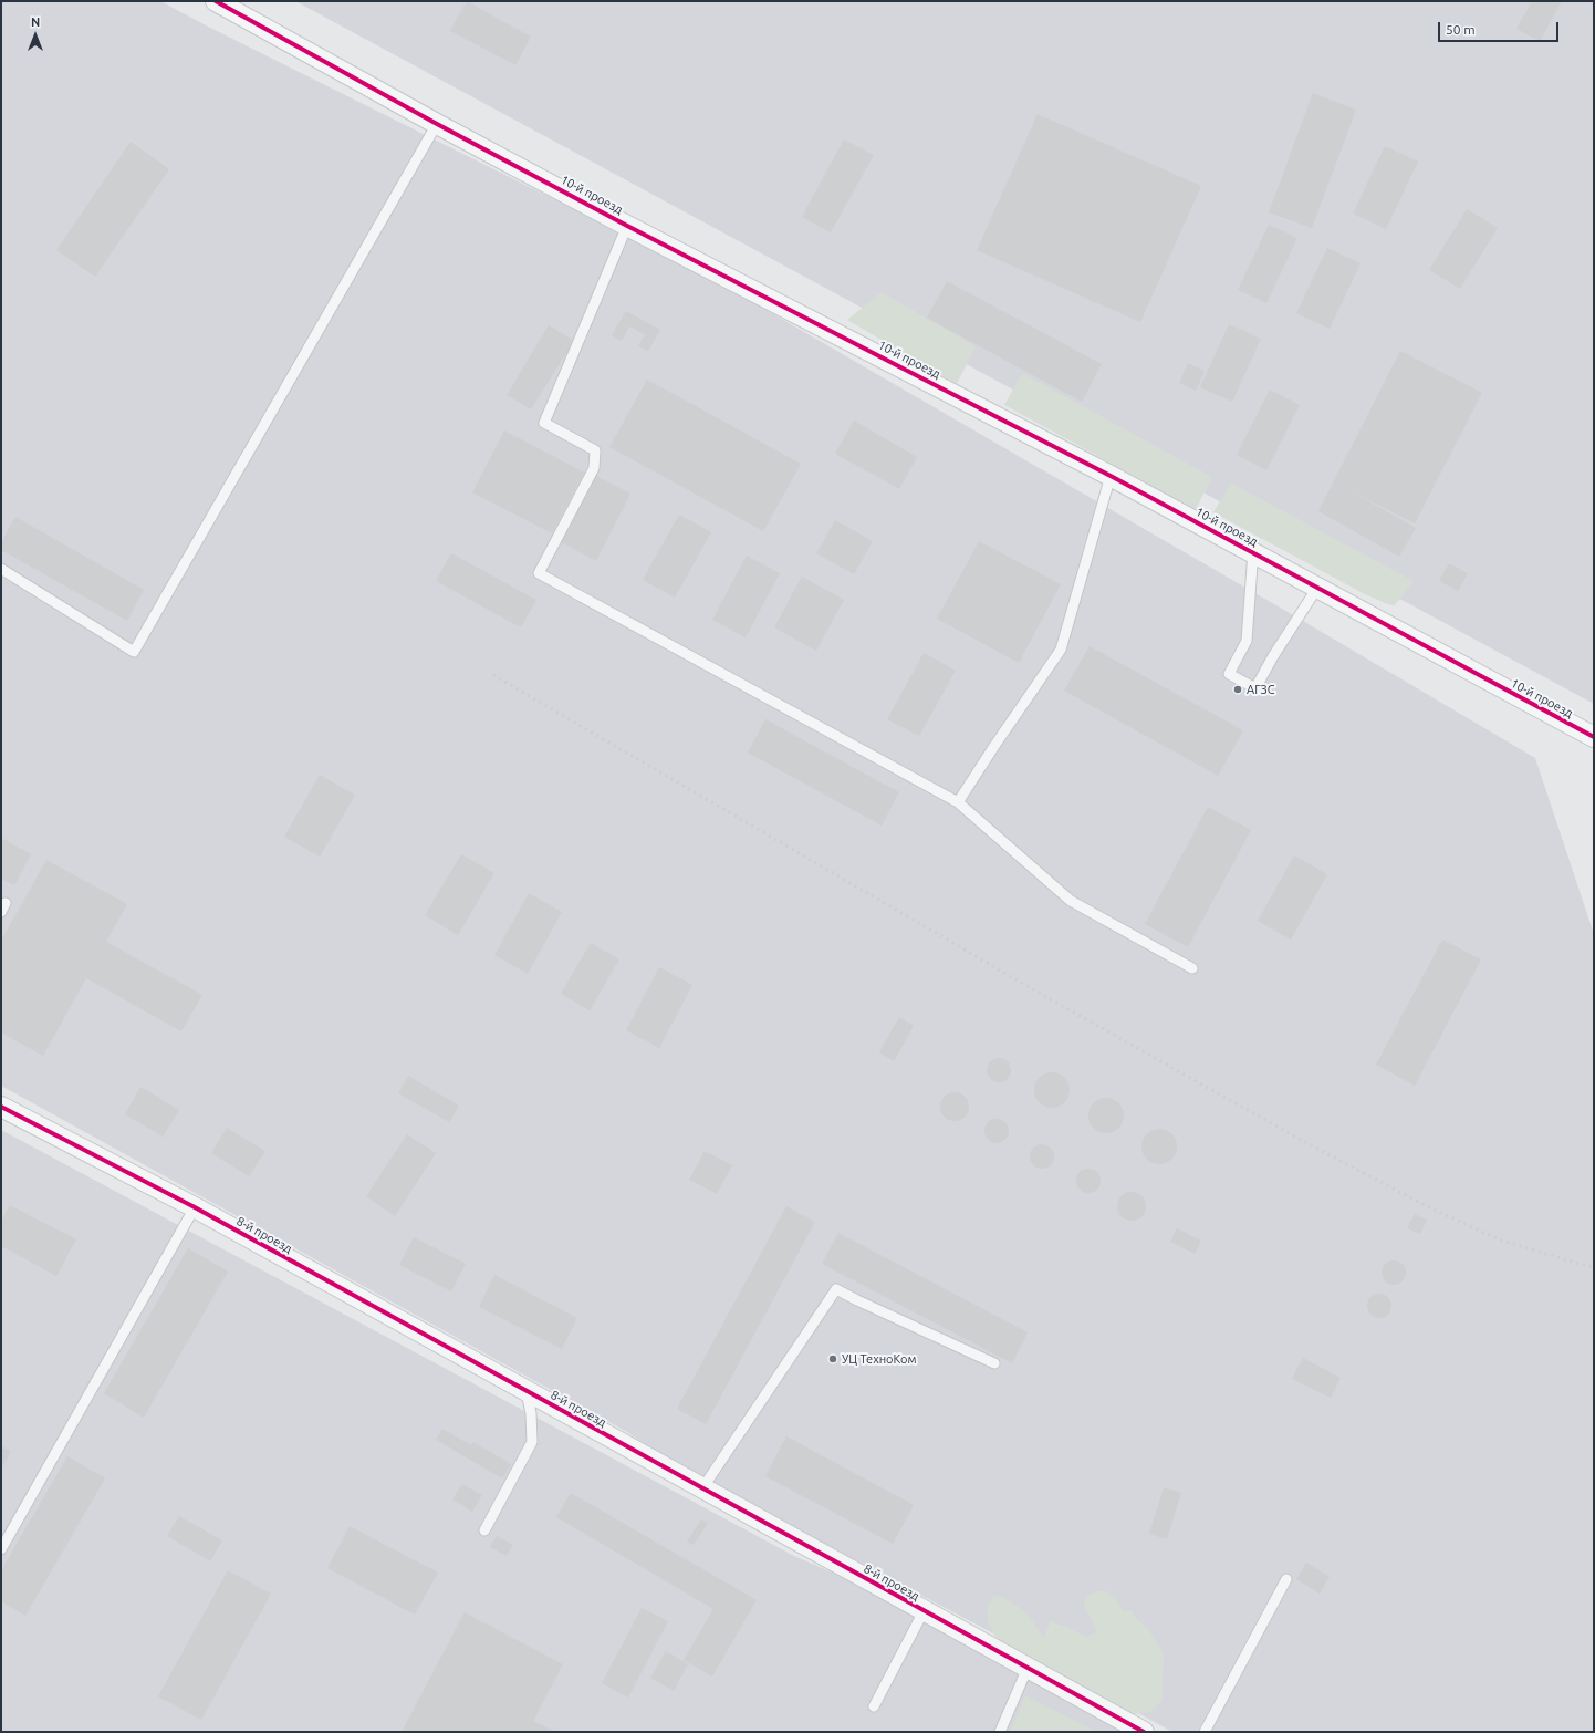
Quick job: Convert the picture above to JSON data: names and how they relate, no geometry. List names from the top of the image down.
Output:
{
  "streets": {
    "street": ["10-й проезд", "8-й проезд"]
  },
  "places": ["АГЗС", "УЦ ТехноКом"],
  "scale_bar": "50 m",
  "north": "top"
}
